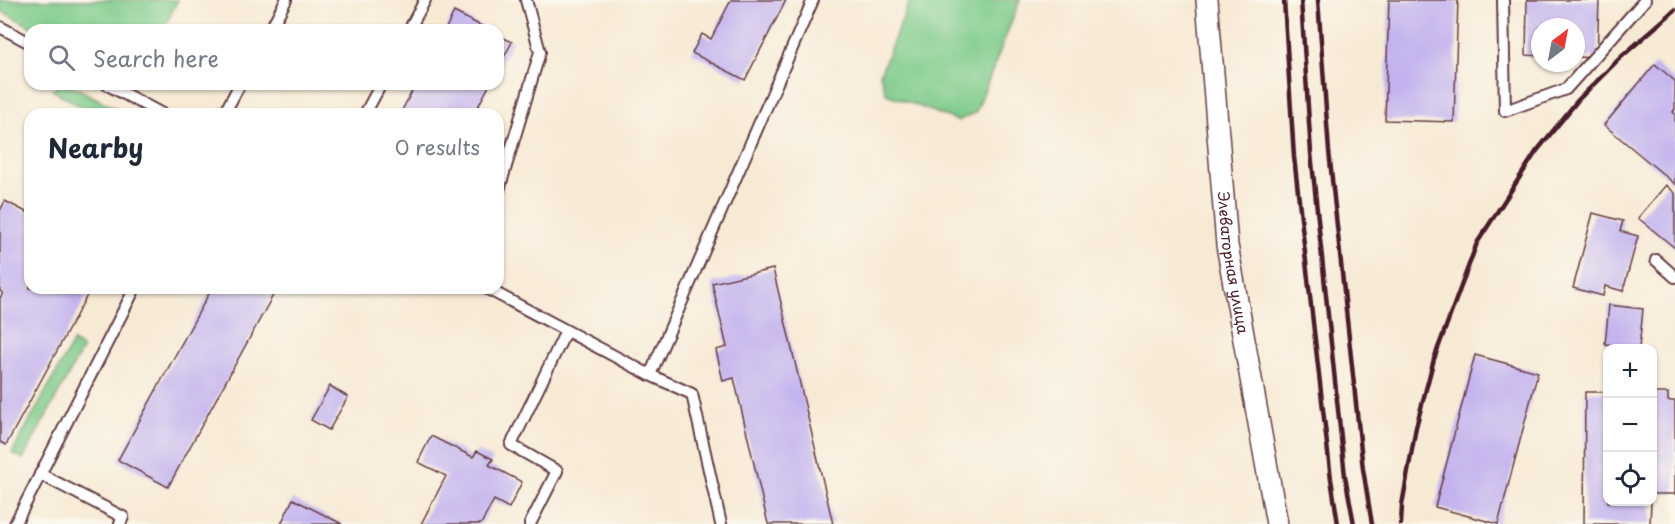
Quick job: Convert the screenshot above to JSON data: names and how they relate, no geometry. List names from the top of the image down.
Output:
{
  "streets": {
    "street": ["Элеваторная улица"]
  },
  "north": "top right",
  "page": {
    "search": "Search here",
    "heading": ["Nearby", "0 results"],
    "map_buttons": ["+", "−"]
  }
}
